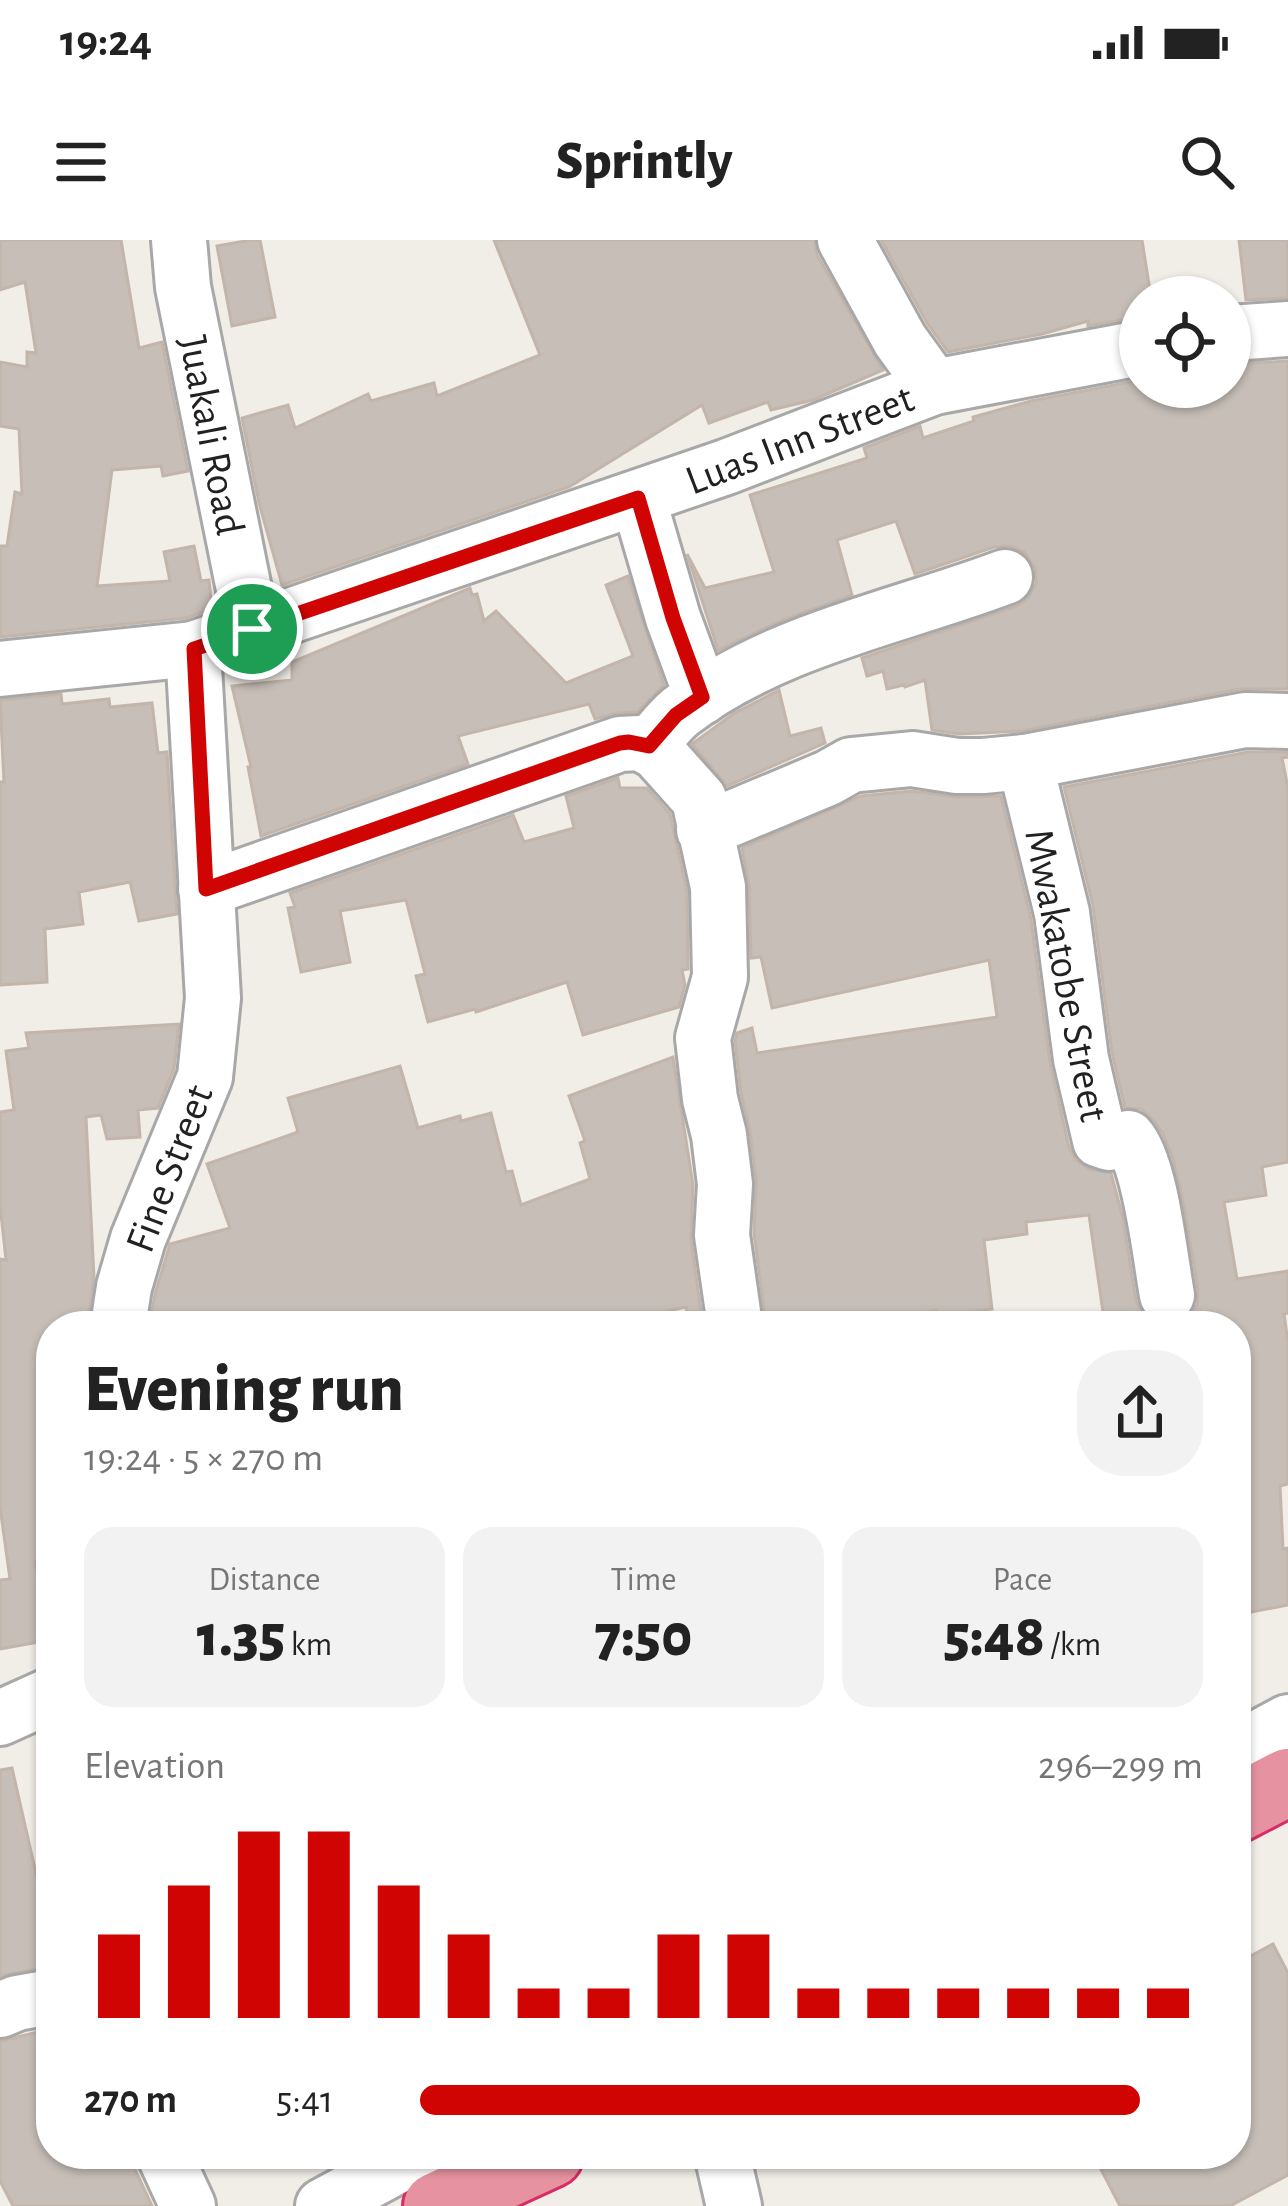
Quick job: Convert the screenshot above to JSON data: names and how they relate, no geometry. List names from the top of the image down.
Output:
{
  "streets": {
    "street": [
      "Juakali Road",
      "Luas Inn Street",
      "Mwakatobe Street",
      "Fine Street"
    ]
  },
  "crossings": [
    ["Juakali Road", "Luas Inn Street"],
    ["Luas Inn Street", "Fine Street"]
  ],
  "page": {
    "status": "19:24",
    "header": "Sprintly",
    "heading": ["Evening run", "19:24 · 5 × 270 m"],
    "stats": [
      ["Distance", "1.35 km"],
      ["Time", "7:50"],
      ["Pace", "5:48 /km"]
    ],
    "chart": ["Elevation", "296–299 m"],
    "list": [
      {
        "name": "270 m",
        "note": "5:41"
      }
    ]
  }
}
